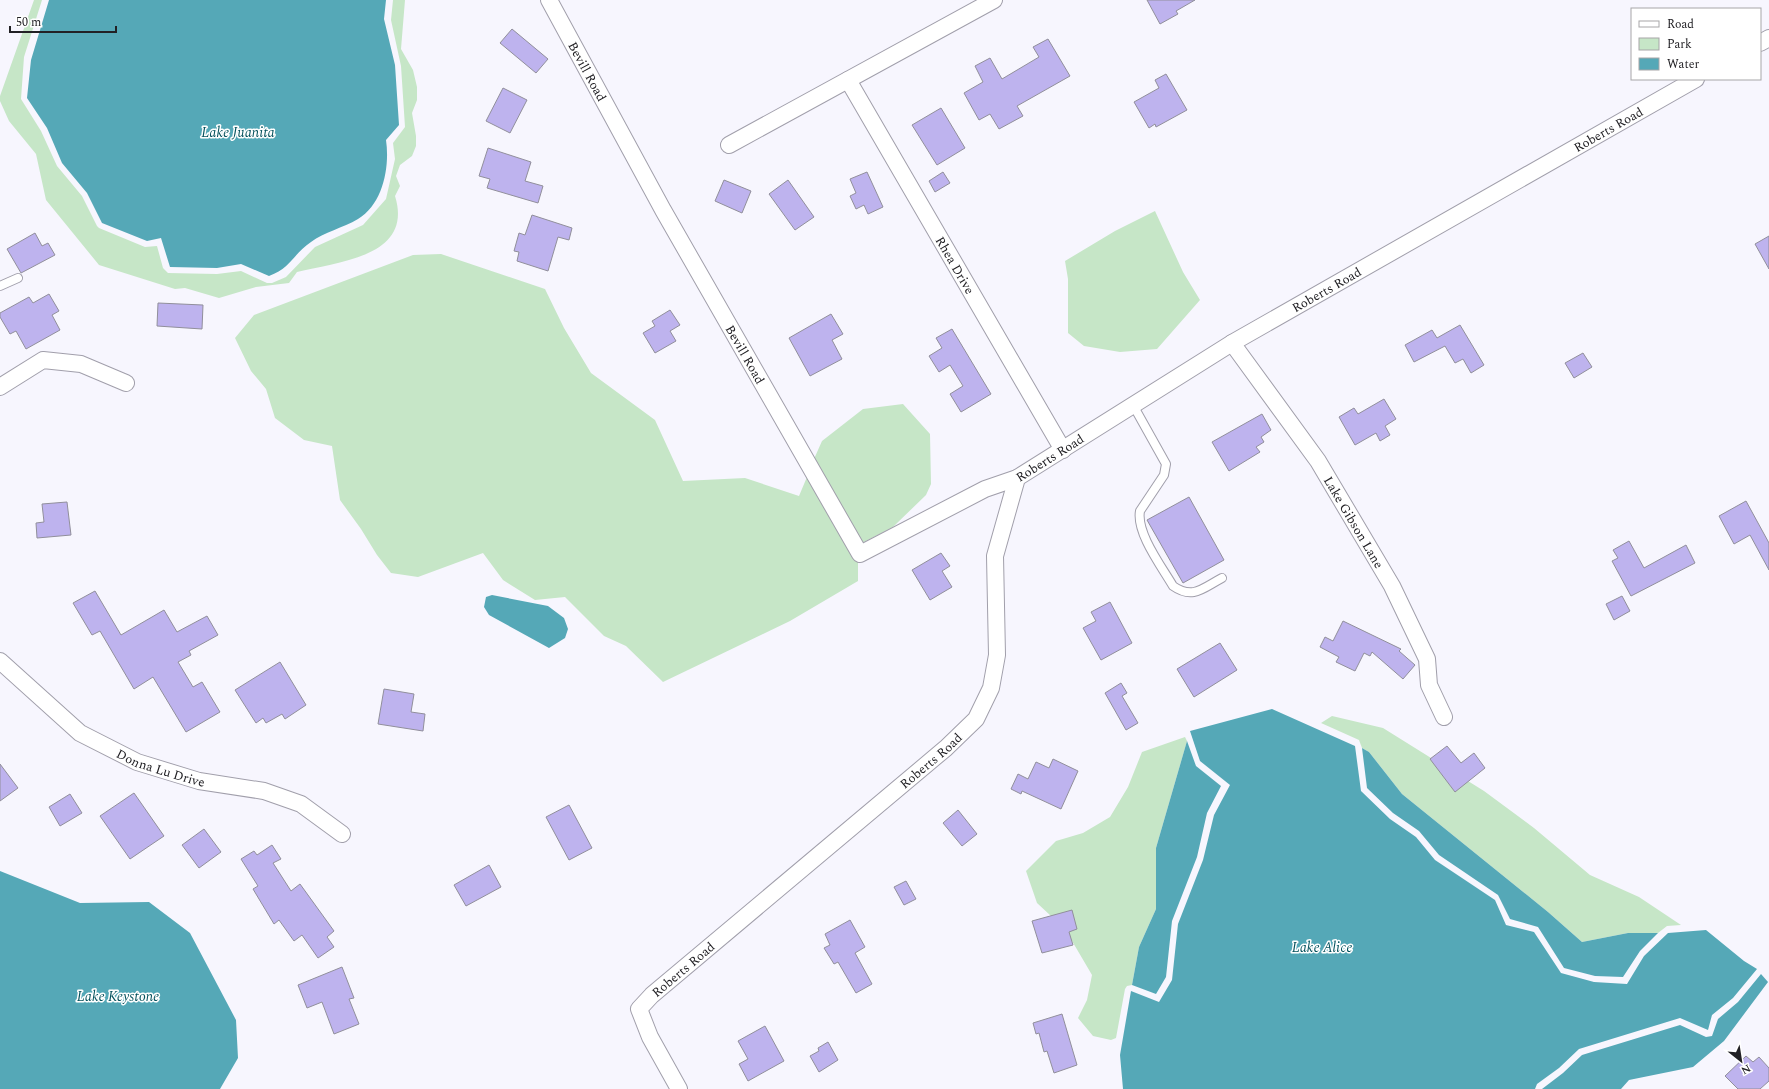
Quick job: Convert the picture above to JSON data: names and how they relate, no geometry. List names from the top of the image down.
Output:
{
  "streets": {
    "street": [
      "Bevill Road",
      "Roberts Road",
      "Rhea Drive",
      "Lake Gibson Lane",
      "Donna Lu Drive"
    ]
  },
  "crossings": [
    ["Bevill Road", "Roberts Road"],
    ["Roberts Road", "Rhea Drive"],
    ["Roberts Road", "Lake Gibson Lane"]
  ],
  "water": ["Lake Juanita", "Lake Alice", "Lake Keystone"],
  "legend": ["Road", "Park", "Water"],
  "scale_bar": "50 m",
  "north": "bottom right"
}
